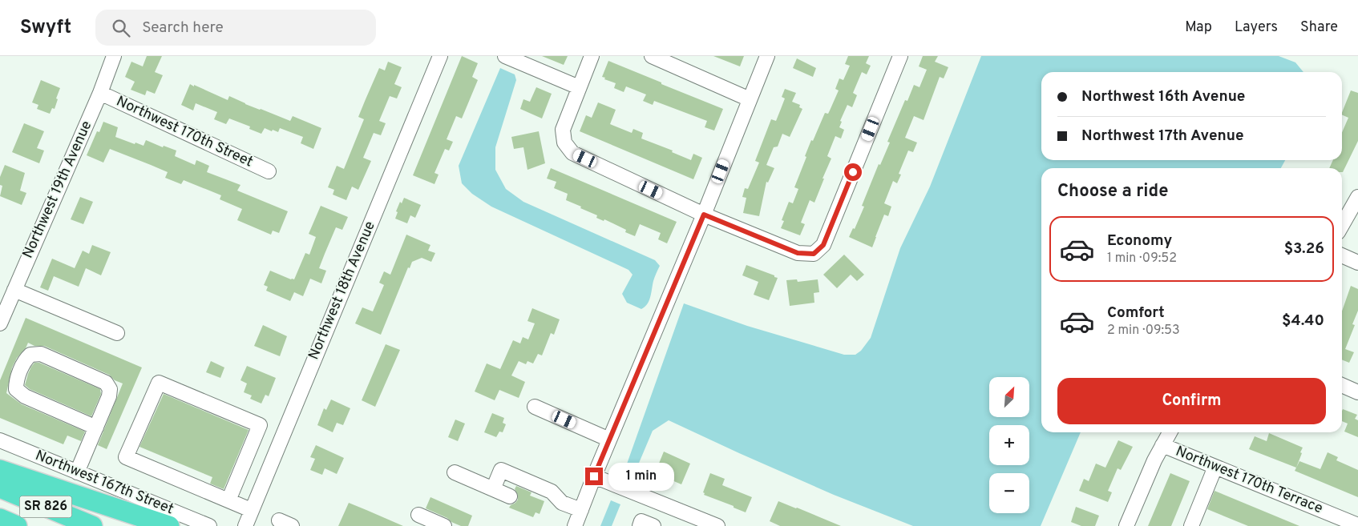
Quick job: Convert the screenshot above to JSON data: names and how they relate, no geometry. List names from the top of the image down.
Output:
{
  "streets": {
    "highway": ["SR 826"],
    "street": [
      "Northwest 170th Street",
      "Northwest 19th Avenue",
      "Northwest 18th Avenue",
      "Northwest 170th Terrace",
      "Northwest 167th Street"
    ]
  },
  "crossings": [
    ["Northwest 170th Street", "Northwest 19th Avenue"]
  ],
  "north": "top right",
  "page": {
    "header": "Swyft",
    "search": "Search here",
    "nav": ["Map", "Layers", "Share"],
    "banner": ["Northwest 16th Avenue", "Northwest 17th Avenue"],
    "heading": "Choose a ride",
    "list": [
      {
        "name": "Economy",
        "note": "1 min · 09:52",
        "value": "$3.26"
      },
      {
        "name": "Comfort",
        "note": "2 min · 09:53",
        "value": "$4.40"
      }
    ],
    "buttons": "Confirm",
    "map_buttons": ["+", "−"],
    "bubble": "1 min"
  }
}
